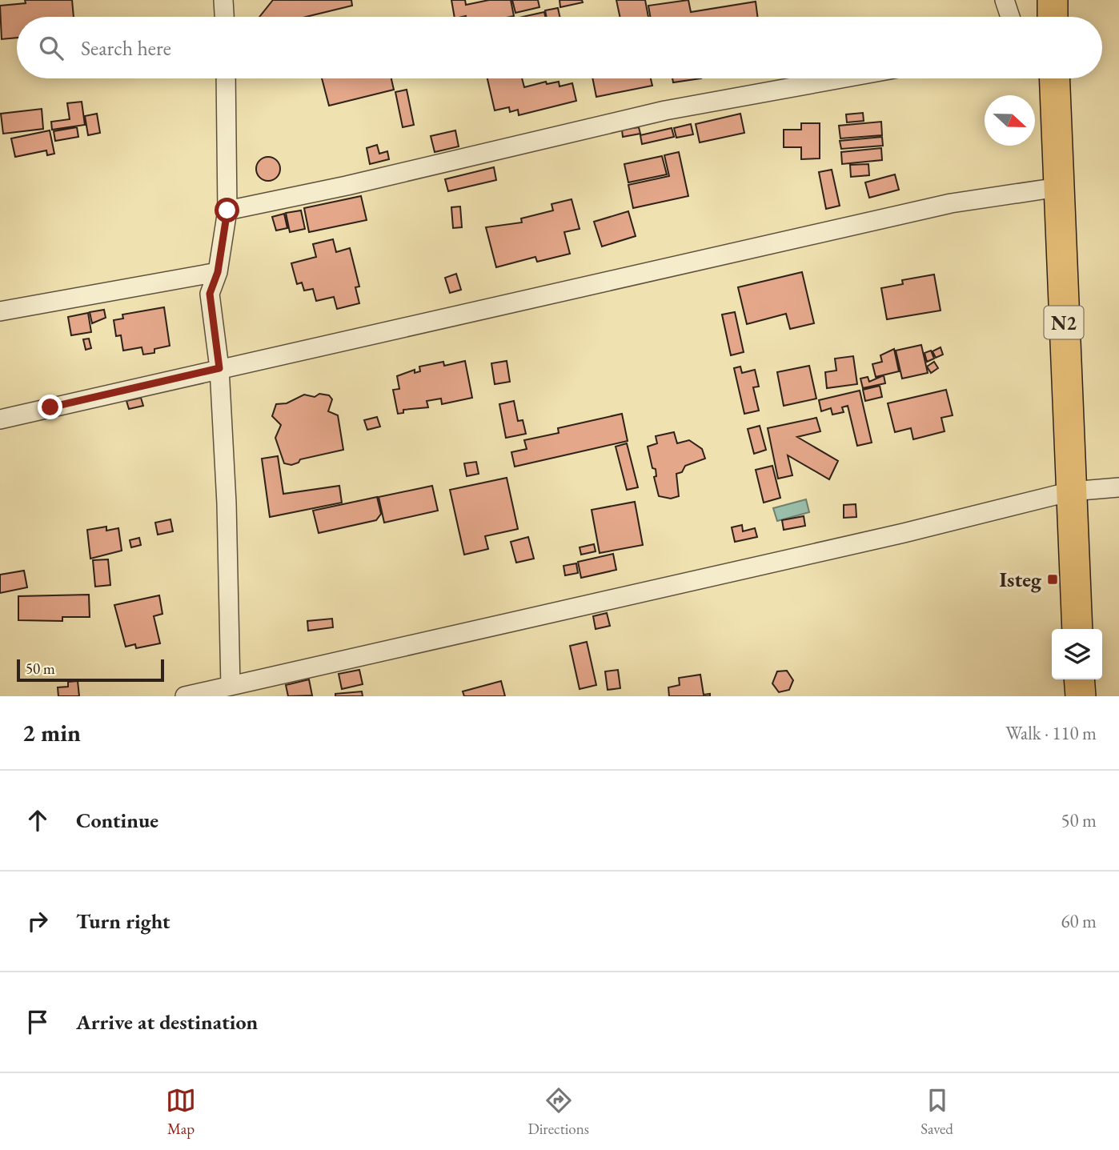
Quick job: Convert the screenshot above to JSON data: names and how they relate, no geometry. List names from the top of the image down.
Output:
{
  "streets": {
    "main road": ["N2"]
  },
  "places": {
    "transit": ["Isteg"]
  },
  "scale_bar": "50 m",
  "north": "right",
  "page": {
    "search": "Search here",
    "scale": "50 m",
    "heading": ["2 min", "Walk · 110 m"],
    "list": [
      ["Continue", "50 m"],
      ["Turn right", "60 m"],
      "Arrive at destination"
    ],
    "nav": ["Map", "Directions", "Saved"]
  }
}
